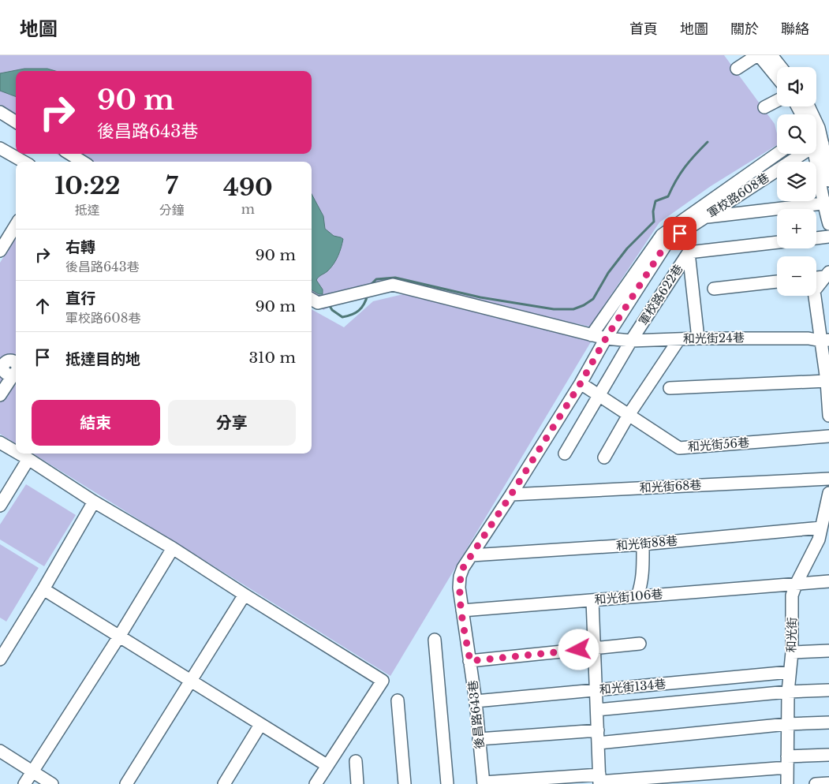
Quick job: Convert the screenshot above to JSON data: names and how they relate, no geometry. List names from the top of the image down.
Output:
{
  "streets": {
    "street": [
      "軍校路608巷",
      "軍校路622巷",
      "和光街24巷",
      "和光街56巷",
      "和光街68巷",
      "和光街88巷",
      "和光街106巷",
      "和光街",
      "和光街134巷",
      "後昌路643巷"
    ]
  },
  "crossings": [
    ["軍校路608巷", "和光街24巷"],
    ["軍校路608巷", "和光街56巷"],
    ["軍校路608巷", "和光街68巷"],
    ["軍校路608巷", "和光街88巷"],
    ["軍校路608巷", "後昌路643巷"],
    ["軍校路622巷", "和光街24巷"],
    ["軍校路622巷", "和光街56巷"],
    ["和光街88巷", "和光街"],
    ["和光街88巷", "後昌路643巷"],
    ["和光街106巷", "和光街"],
    ["和光街106巷", "後昌路643巷"],
    ["和光街", "和光街134巷"],
    ["和光街134巷", "後昌路643巷"]
  ],
  "page": {
    "header": "地圖",
    "nav": [
      "首頁",
      "地圖",
      "關於",
      "聯絡"
    ],
    "map_buttons": ["+", "−"],
    "turn": ["90 m", "後昌路643巷"],
    "eta": [
      "10:22",
      "抵達",
      "7",
      "分鐘",
      "490",
      "m"
    ],
    "list": [
      {
        "name": "右轉",
        "note": "後昌路643巷",
        "value": "90 m"
      },
      {
        "name": "直行",
        "note": "軍校路608巷",
        "value": "90 m"
      },
      {
        "name": "抵達目的地",
        "value": "310 m"
      }
    ],
    "buttons": ["結束", "分享"]
  }
}
